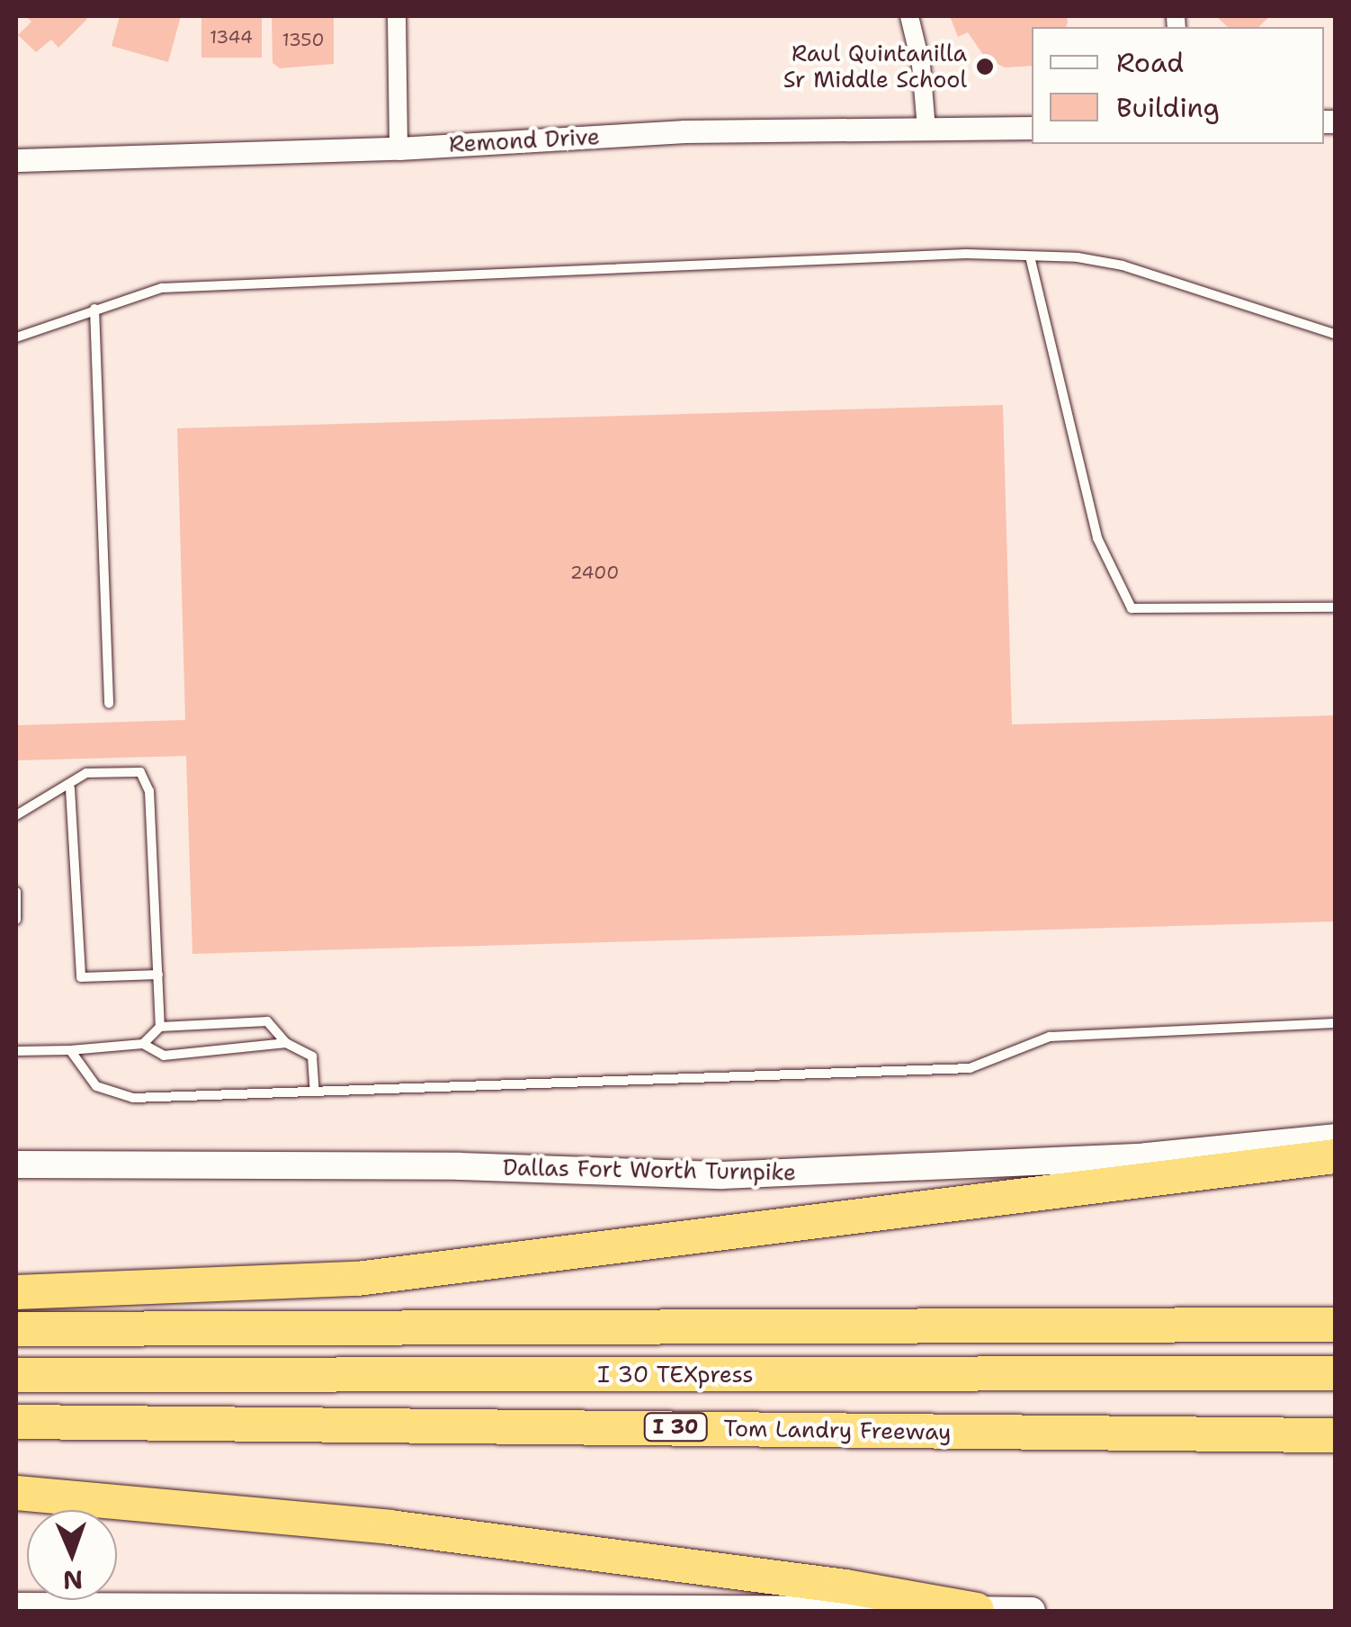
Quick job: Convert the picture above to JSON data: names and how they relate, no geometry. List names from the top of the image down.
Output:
{
  "streets": {
    "highway": ["I 30 TEXpress", "I 30", "Tom Landry Freeway"],
    "main road": ["Dallas Fort Worth Turnpike"],
    "street": ["Remond Drive"]
  },
  "places": ["Raul Quintanilla Sr Middle School"],
  "house_numbers": ["1344", "1350", "2400"],
  "legend": ["Road", "Building"],
  "north": "bottom"
}
